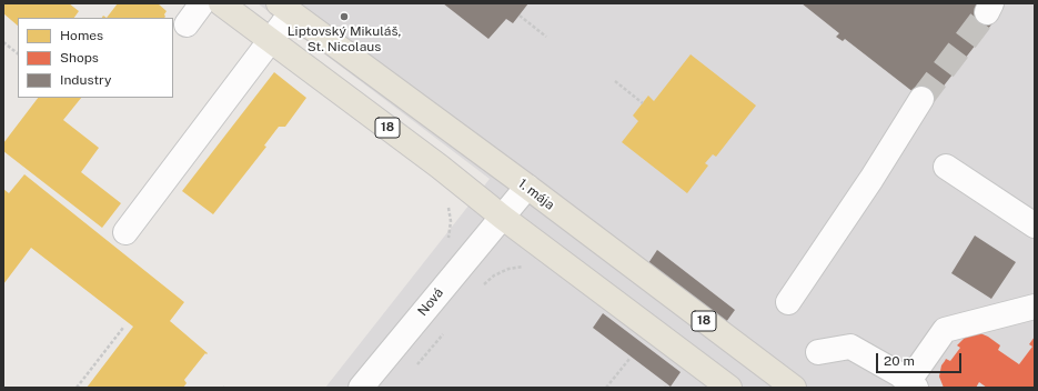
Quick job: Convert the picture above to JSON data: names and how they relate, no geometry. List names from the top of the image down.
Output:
{
  "streets": {
    "main road": ["18", "1. mája"],
    "street": ["Nová"]
  },
  "crossings": [
    ["18", "Nová"],
    ["1. mája", "Nová"]
  ],
  "places": ["Liptovský Mikuláš, St. Nicolaus"],
  "legend": ["Homes", "Shops", "Industry"],
  "scale_bar": "20 m"
}
